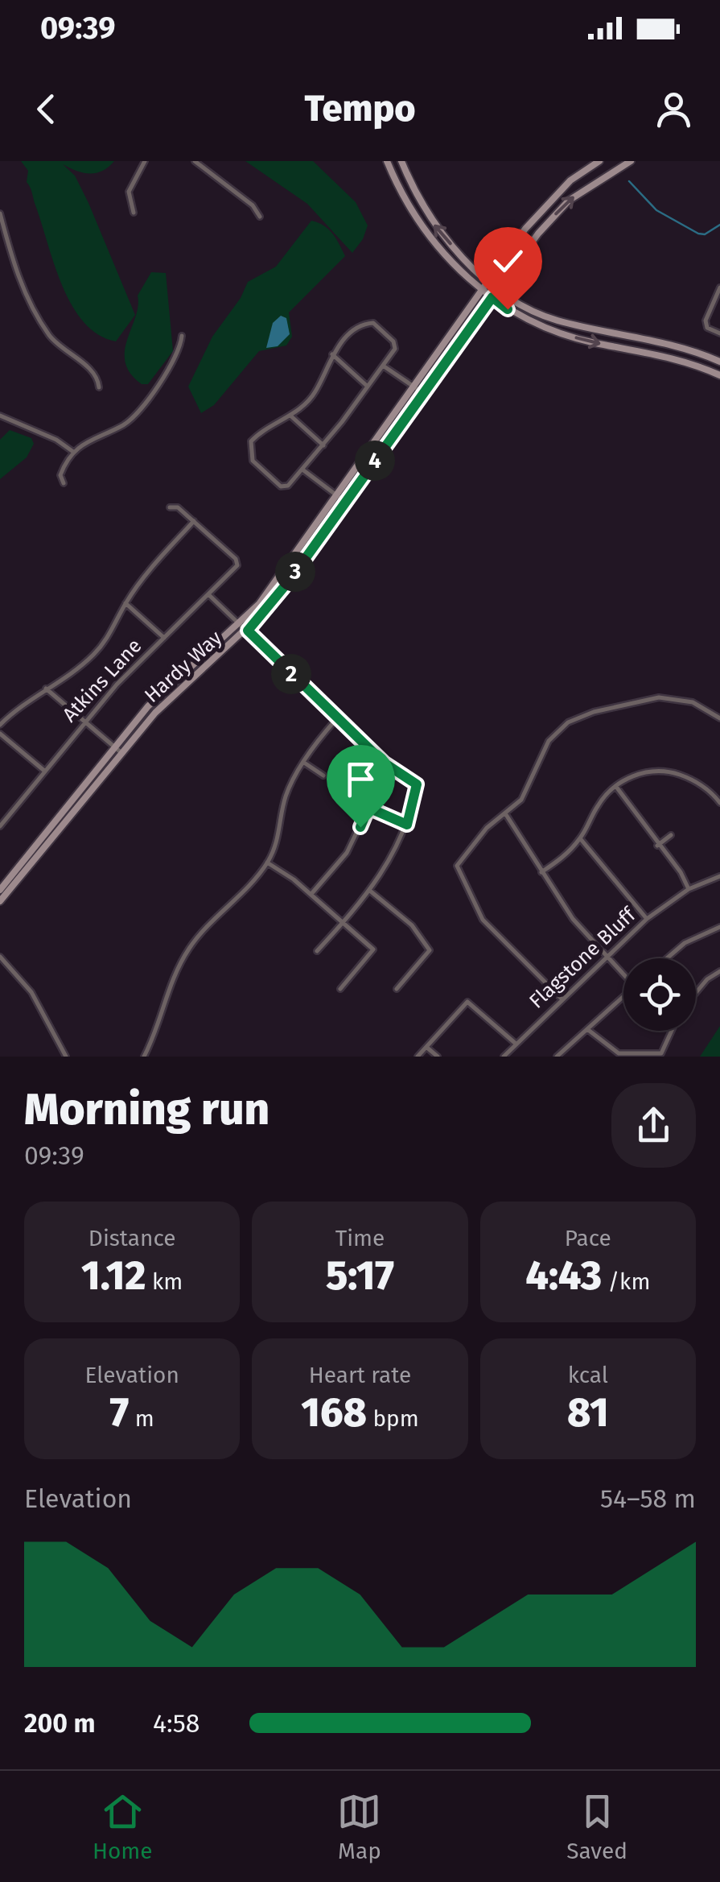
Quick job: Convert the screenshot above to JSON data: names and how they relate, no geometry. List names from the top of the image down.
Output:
{
  "streets": {
    "main road": ["Hardy Way"],
    "street": ["Atkins Lane", "Flagstone Bluff"]
  },
  "page": {
    "status": "09:39",
    "header": "Tempo",
    "pins": ["4", "3", "2"],
    "heading": ["Morning run", "09:39"],
    "stats": [
      ["Distance", "1.12 km"],
      ["Time", "5:17"],
      ["Pace", "4:43 /km"],
      ["Elevation", "7 m"],
      ["Heart rate", "168 bpm"],
      ["kcal", "81"]
    ],
    "chart": ["Elevation", "54–58 m"],
    "list": [
      {
        "name": "200 m",
        "note": "4:58"
      }
    ],
    "tabs": ["Home", "Map", "Saved"]
  }
}
